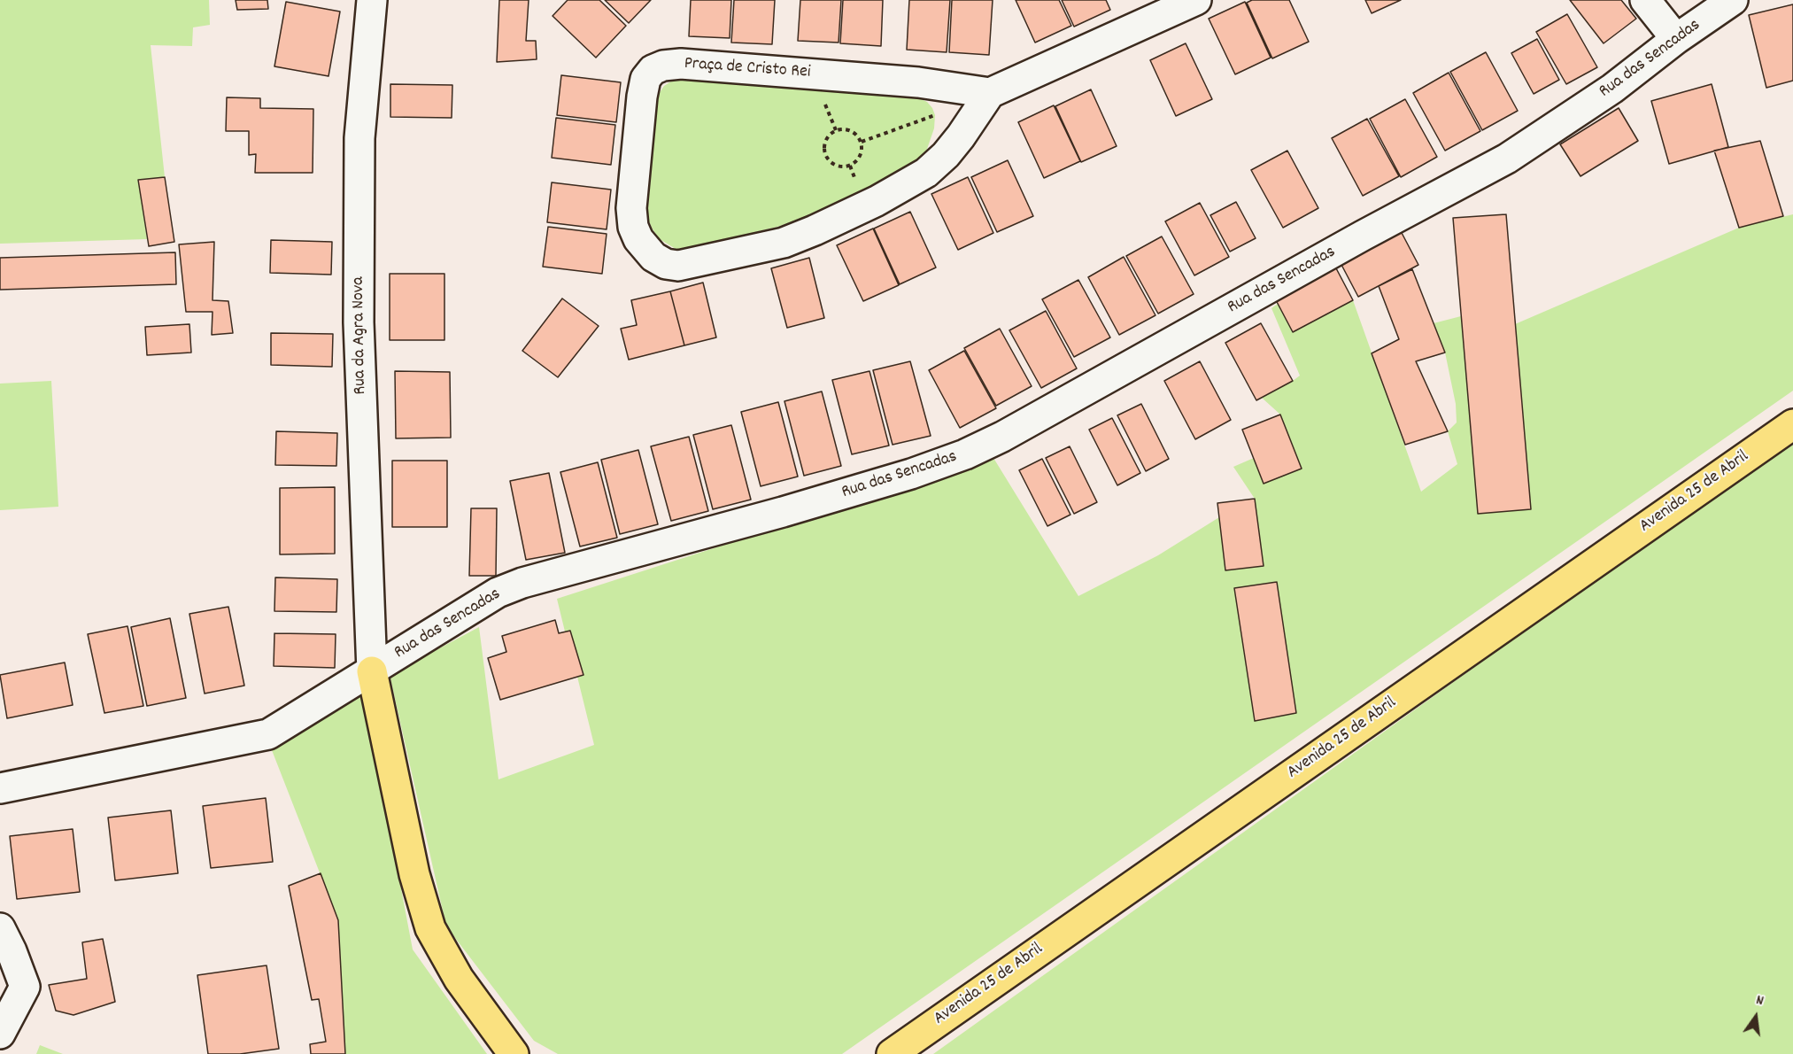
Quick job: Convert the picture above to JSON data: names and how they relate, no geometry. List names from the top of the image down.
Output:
{
  "streets": {
    "main road": ["Avenida 25 de Abril"],
    "street": ["Rua das Sencadas", "Praça de Cristo Rei", "Rua da Agra Nova"]
  },
  "crossings": [
    ["Rua das Sencadas", "Rua da Agra Nova"]
  ],
  "north": "top"
}
